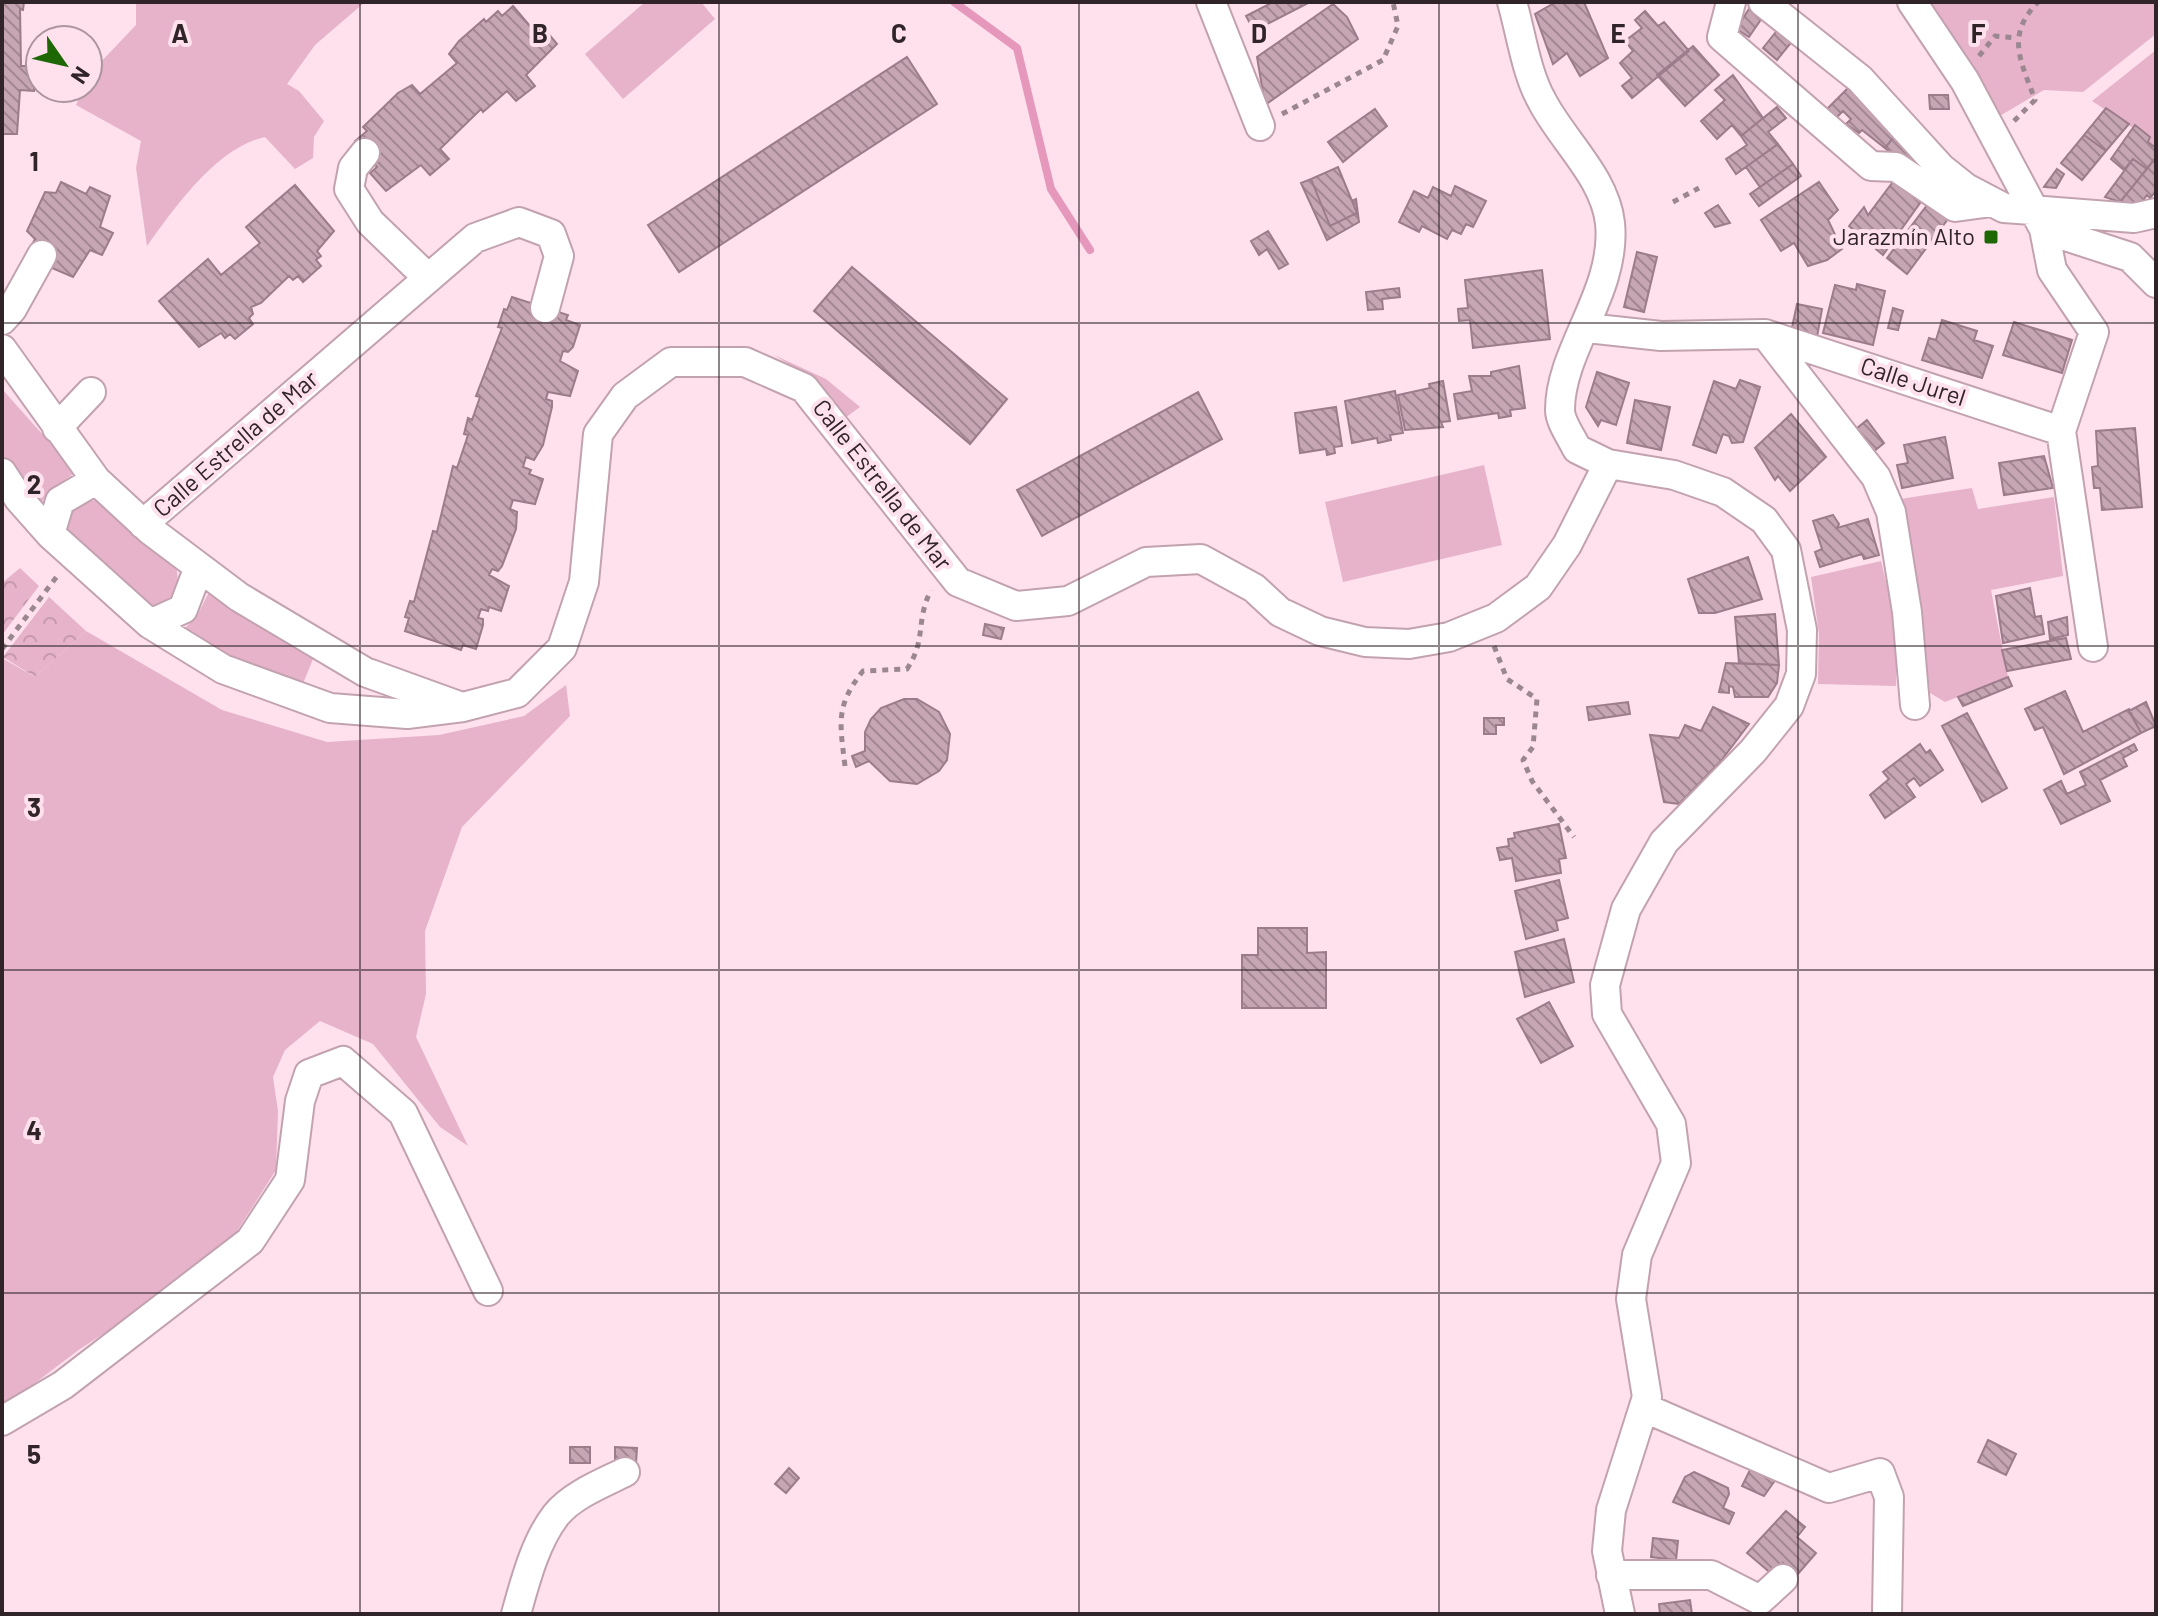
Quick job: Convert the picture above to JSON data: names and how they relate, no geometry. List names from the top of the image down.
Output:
{
  "streets": {
    "street": ["Calle Jurel", "Calle Estrella de Mar"]
  },
  "places": {
    "transit": ["Jarazmín Alto"]
  },
  "north": "bottom right",
  "grid": {
    "columns": [
      "A",
      "B",
      "C",
      "D",
      "E",
      "F"
    ],
    "rows": [
      "1",
      "2",
      "3",
      "4",
      "5"
    ]
  }
}
